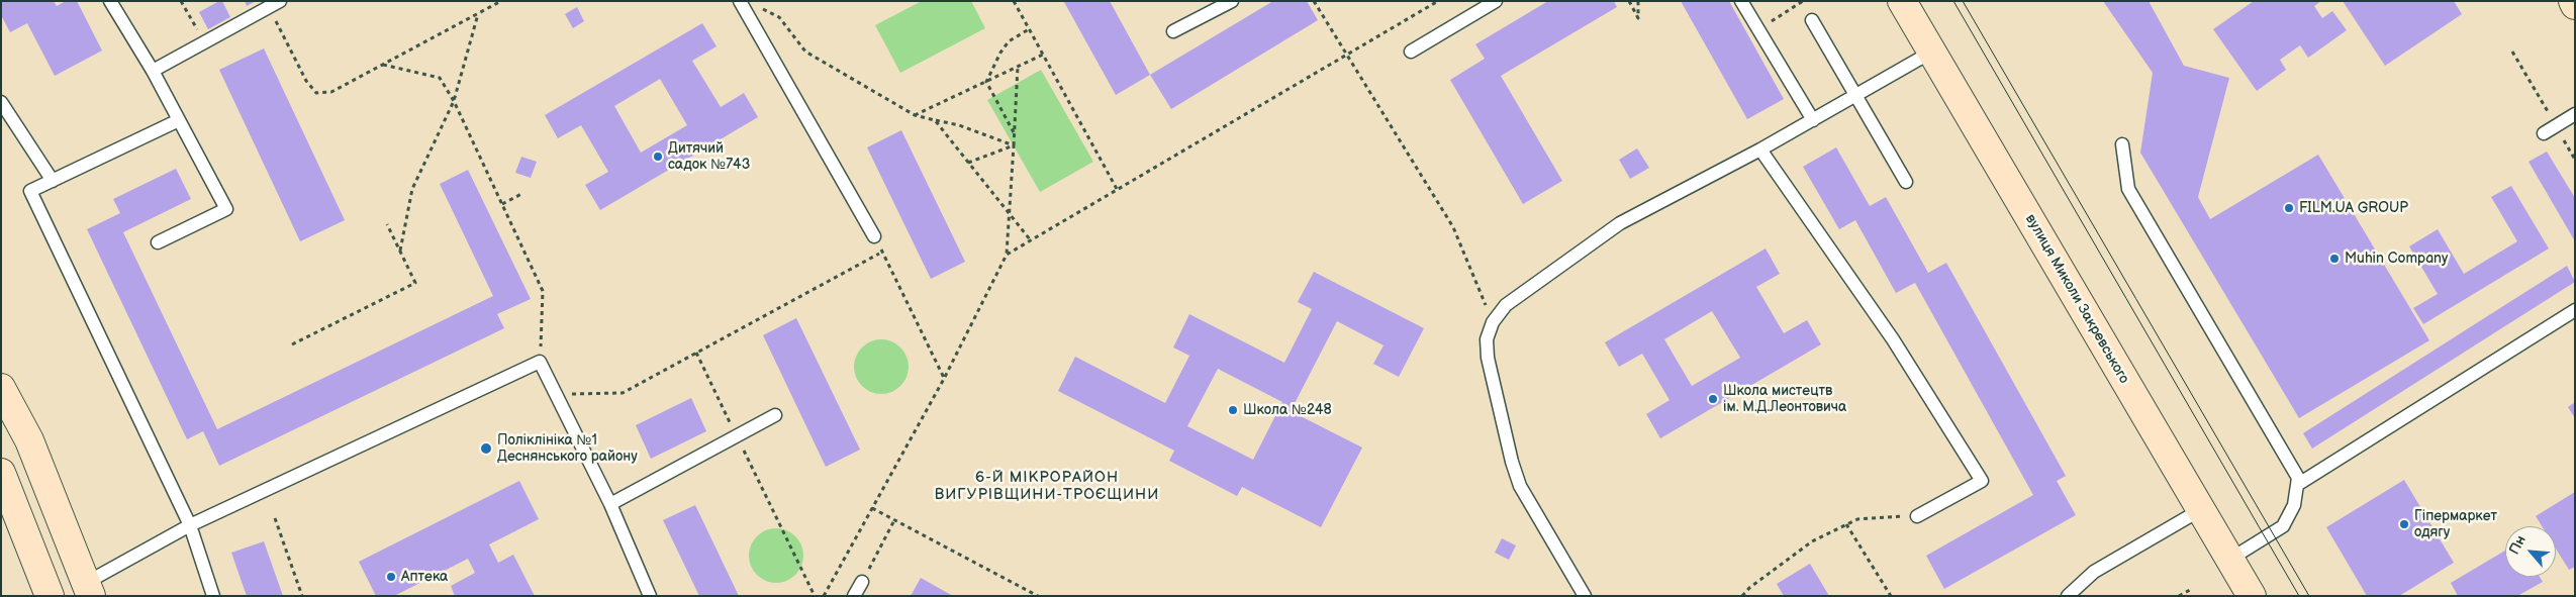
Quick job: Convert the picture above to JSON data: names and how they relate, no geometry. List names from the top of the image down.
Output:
{
  "streets": {
    "street": ["вулиця Миколи Закревського"]
  },
  "districts": ["6-Й МІКРОРАЙОН ВИГУРІВЩИНИ-ТРОЄЩИНИ"],
  "places": [
    "Дитячий садок №743",
    "FILM.UA GROUP",
    "Muhin Company",
    "Школа мистецтв ім. М.Д.Леонтовича",
    "Школа №248",
    "Поліклініка №1 Деснянського району",
    "Гіпермаркет одягу",
    "Аптека"
  ],
  "north": "top left"
}
